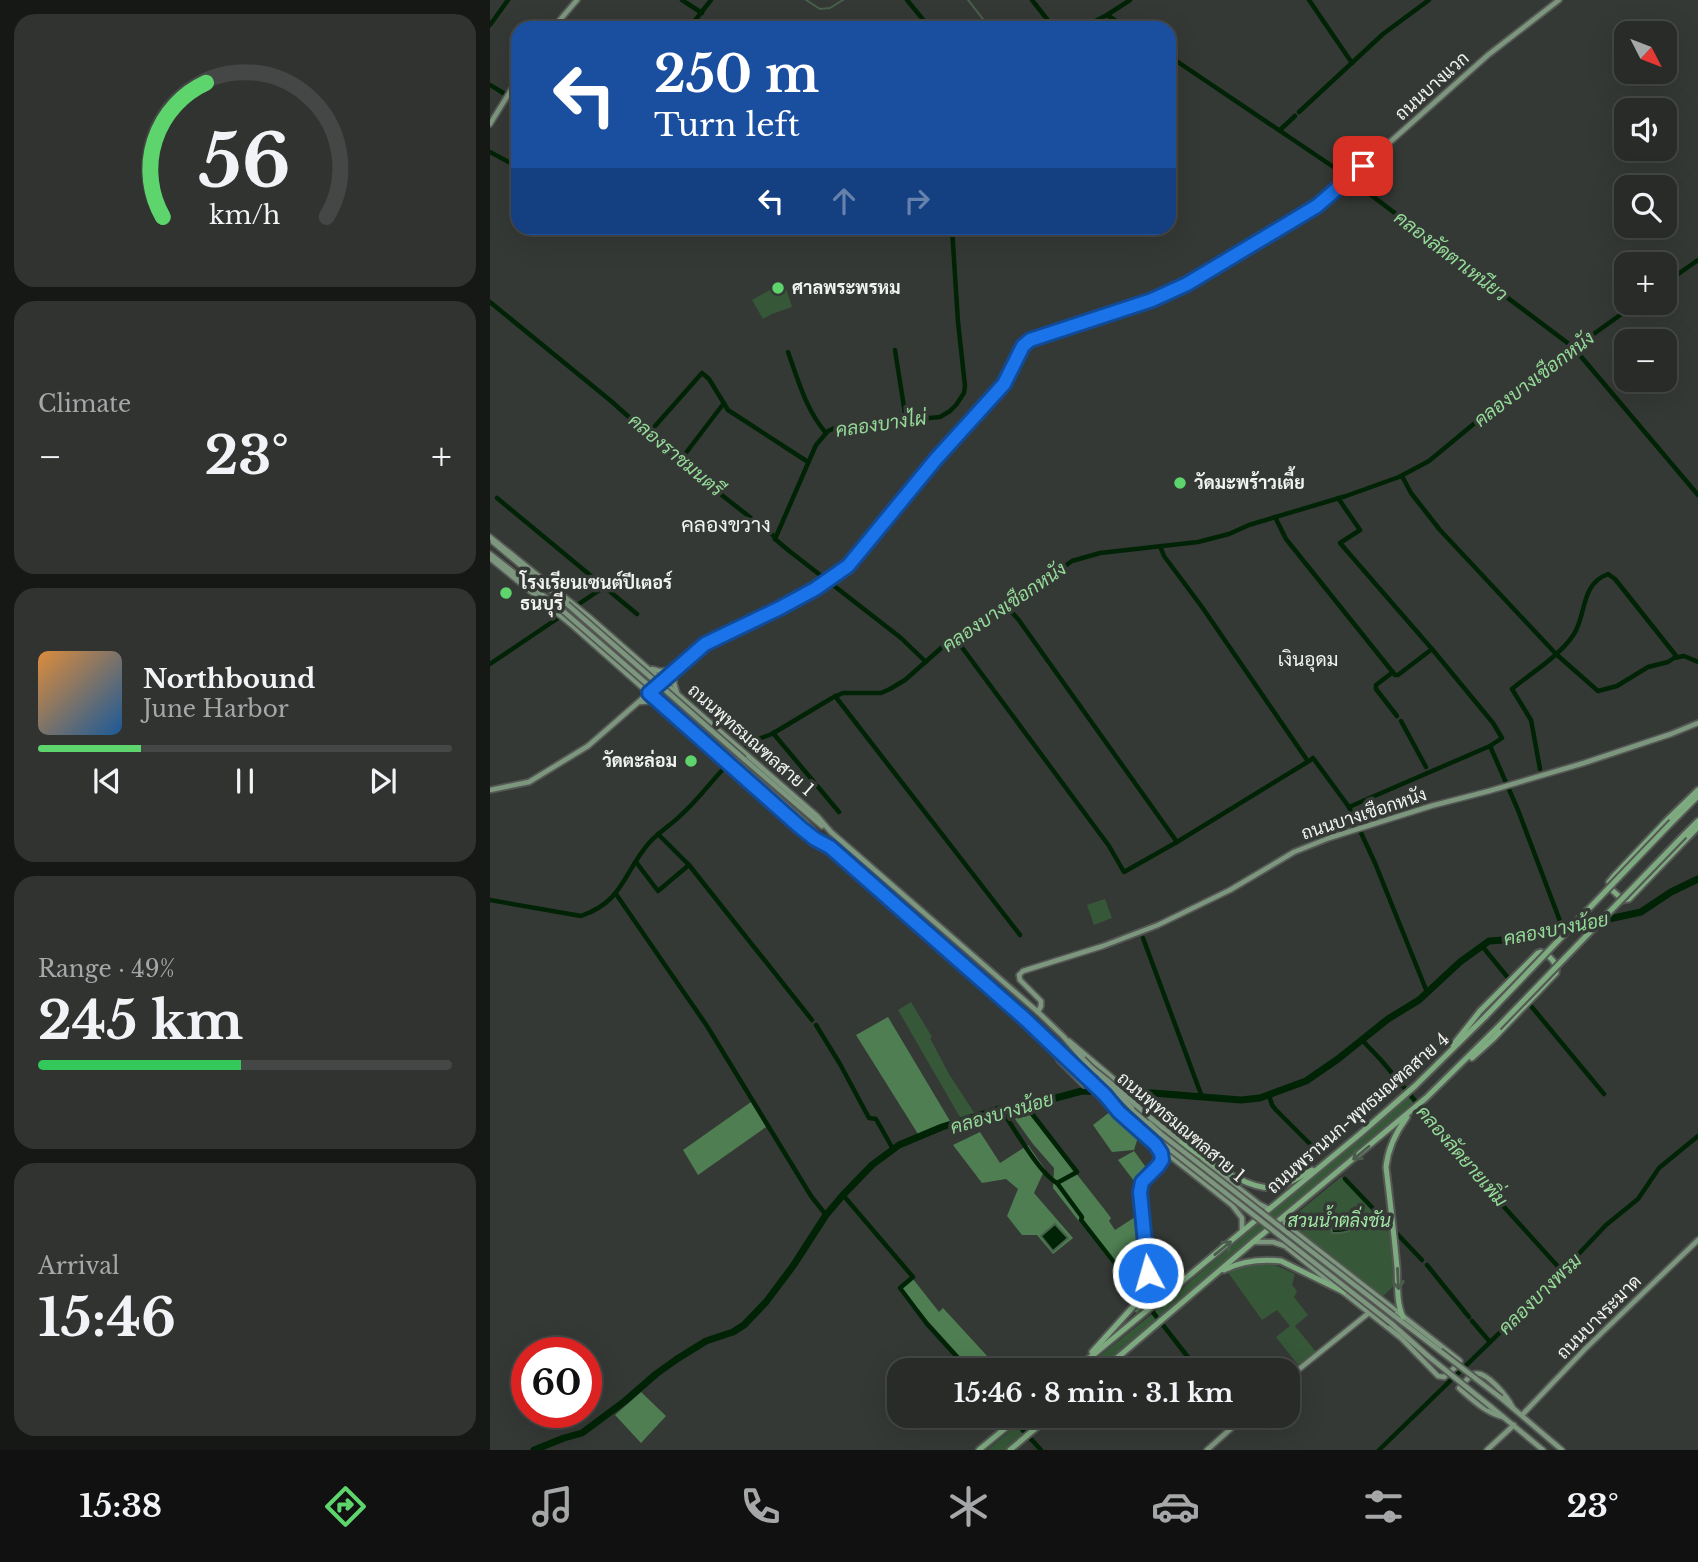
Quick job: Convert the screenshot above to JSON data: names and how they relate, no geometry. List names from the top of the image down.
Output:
{
  "streets": {
    "main road": [
      "ถนนบางแวก",
      "ถนนพุทธมณฑลสาย 1",
      "ถนนบางเชือกหนัง",
      "ถนนพรานนก-พุทธมณฑลสาย 4",
      "ถนนบางระมาด"
    ]
  },
  "crossings": [
    ["ถนนบางแวก", "ถนนพุทธมณฑลสาย 1"],
    ["ถนนพุทธมณฑลสาย 1", "ถนนบางเชือกหนัง"],
    ["ถนนพุทธมณฑลสาย 1", "ถนนบางระมาด"]
  ],
  "districts": ["คลองขวาง", "เงินอุดม"],
  "water": [
    "คลองลัดตาเหนียว",
    "คลองบางเชือกหนัง",
    "คลองบางไผ่",
    "คลองราชมนตรี",
    "คลองบางน้อย",
    "คลองลัดยายเพิ่ม",
    "คลองบางพรม"
  ],
  "parks": ["สวนน้ำตลิ่งชัน"],
  "places": [
    "ศาลพระพรหม",
    "วัดมะพร้าวเตี้ย",
    "โรงเรียนเซนต์ปีเตอร์ ธนบุรี",
    "วัดตะล่อม"
  ],
  "north": "bottom right",
  "page": {
    "map_buttons": ["+", "−"],
    "turn": ["250 m", "Turn left"],
    "tile": [
      "Climate",
      ["Range · 49%", "245 km"],
      ["Arrival", "15:46"]
    ],
    "heat": ["−", "23°", "+"],
    "song": ["Northbound", "June Harbor"],
    "limit": "60",
    "trip": "15:46 · 8 min · 3.1 km",
    "tabs": ["15:38", "23°"],
    "gauge": ["56", "km/h"]
  }
}
